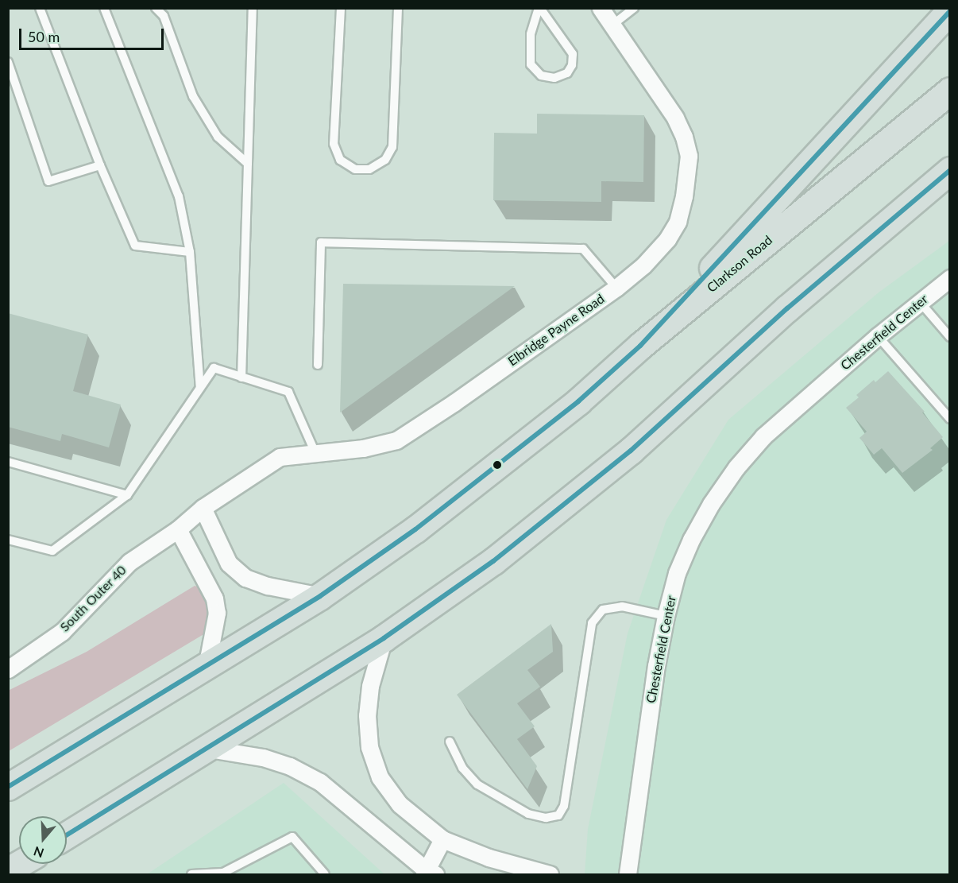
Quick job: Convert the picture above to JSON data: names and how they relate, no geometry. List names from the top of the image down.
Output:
{
  "streets": {
    "main road": ["Clarkson Road"],
    "street": ["Elbridge Payne Road", "Chesterfield Center", "South Outer 40"]
  },
  "crossings": [
    ["Elbridge Payne Road", "South Outer 40"]
  ],
  "scale_bar": "50 m",
  "north": "bottom"
}
